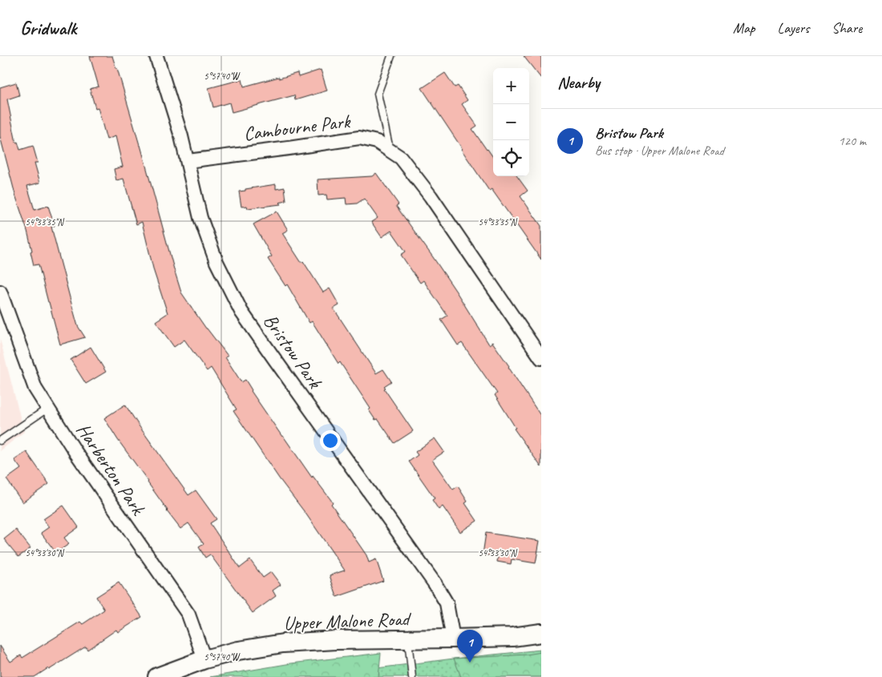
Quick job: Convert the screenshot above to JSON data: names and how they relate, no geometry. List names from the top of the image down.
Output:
{
  "streets": {
    "main road": ["Upper Malone Road"],
    "street": ["Cambourne Park", "Bristow Park", "Harberton Park"]
  },
  "crossings": [
    ["Cambourne Park", "Bristow Park"],
    ["Bristow Park", "Upper Malone Road"],
    ["Harberton Park", "Upper Malone Road"]
  ],
  "page": {
    "header": "Gridwalk",
    "nav": ["Map", "Layers", "Share"],
    "heading": "Nearby",
    "map_buttons": ["+", "−"],
    "list": [
      {
        "mark": "1",
        "name": "Bristow Park",
        "note": "Bus stop · Upper Malone Road",
        "value": "120 m"
      }
    ],
    "pins": "1"
  },
  "coordinates": ["5°57'40\"W", "54°33'35\"N", "54°33'30\"N"]
}
